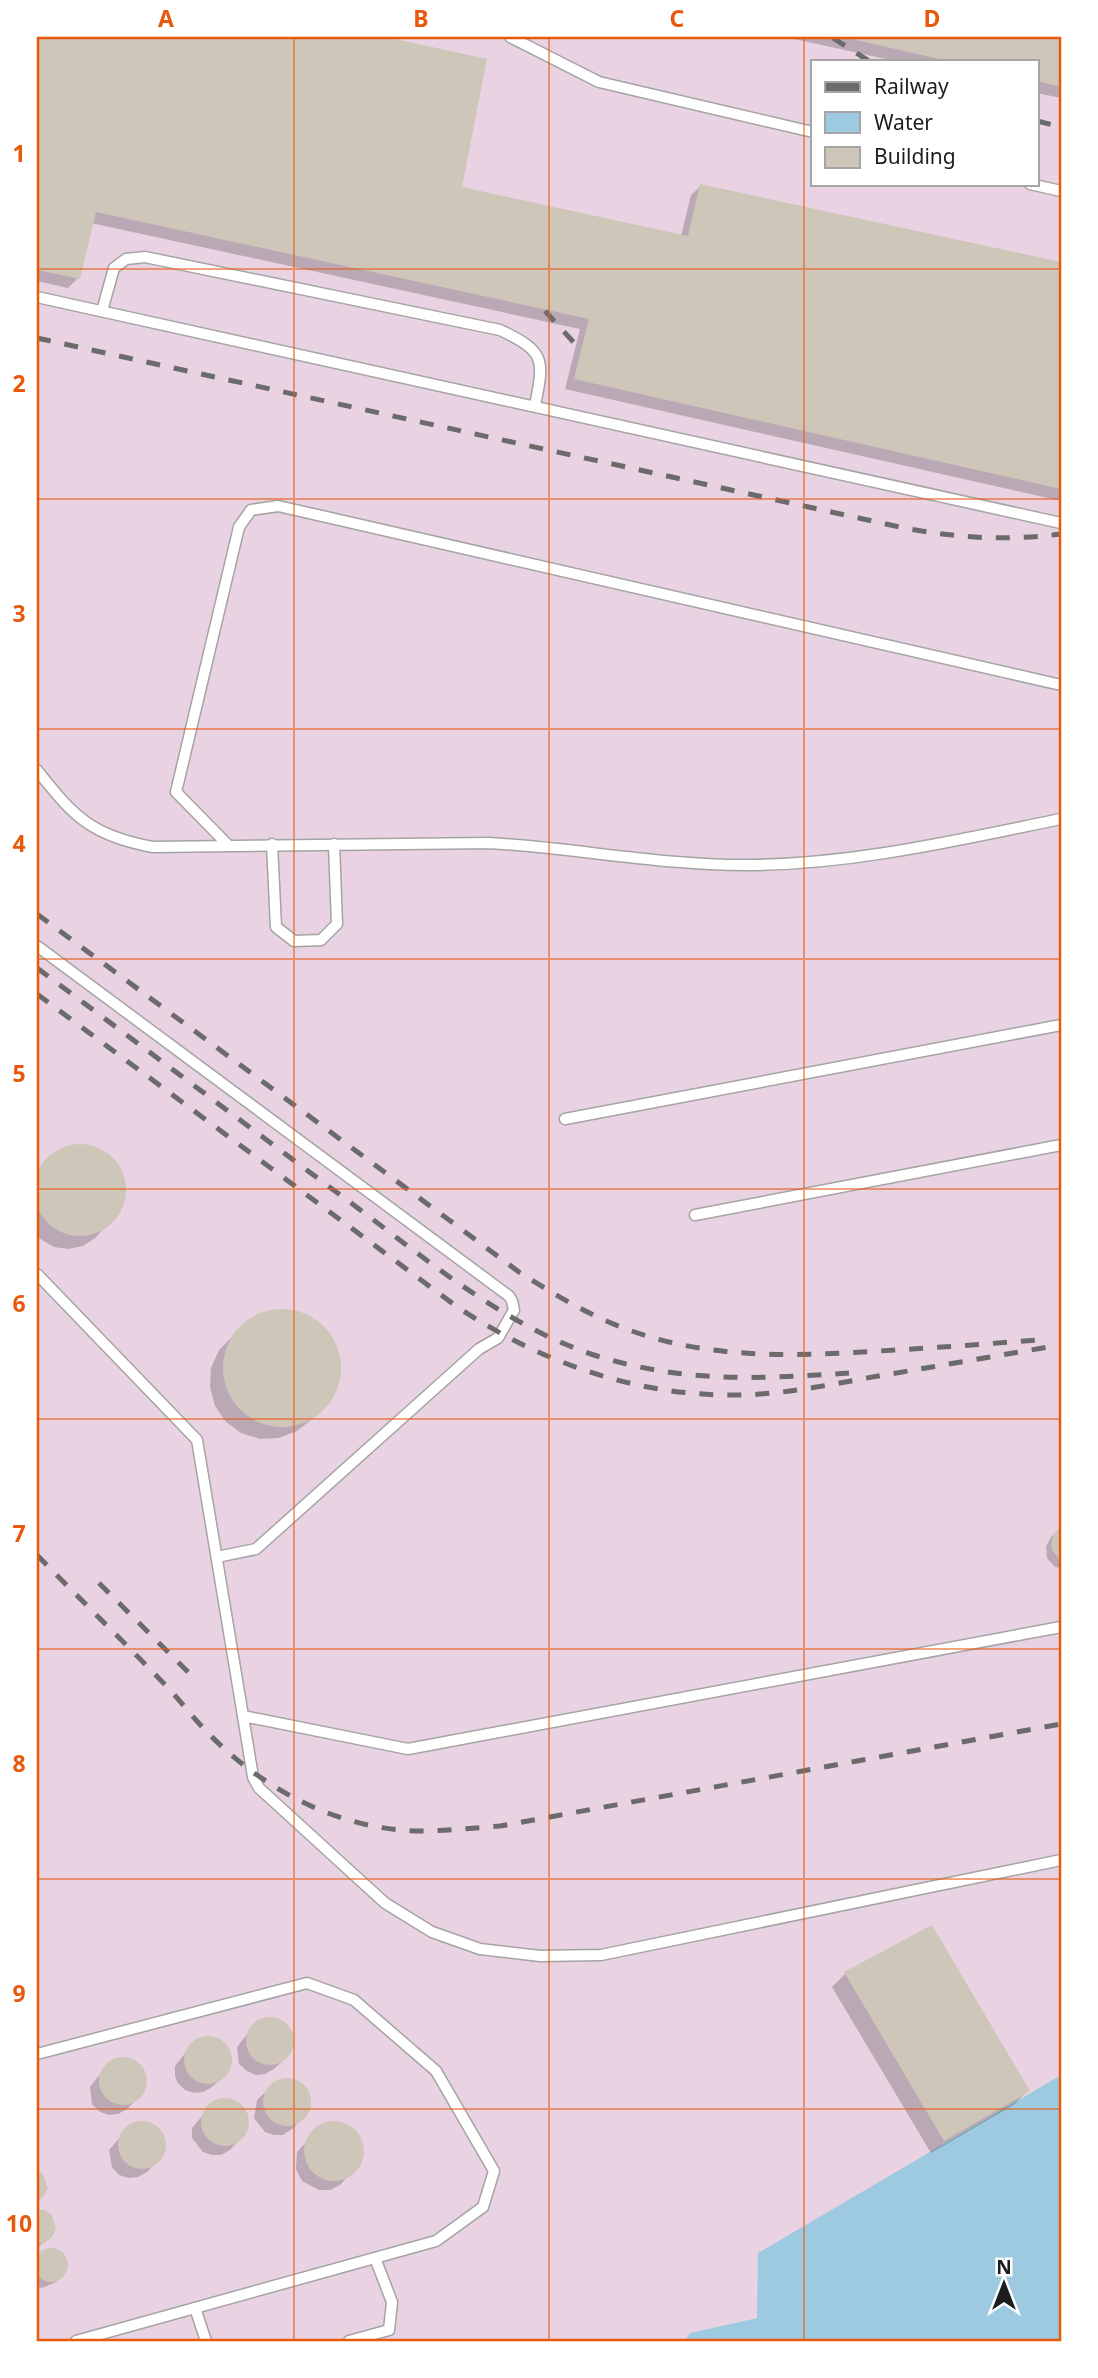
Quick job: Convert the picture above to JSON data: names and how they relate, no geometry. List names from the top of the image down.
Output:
{
  "legend": ["Railway", "Water", "Building"],
  "north": "top",
  "grid": {
    "columns": [
      "A",
      "B",
      "C",
      "D"
    ],
    "rows": [
      "1",
      "2",
      "3",
      "4",
      "5",
      "6",
      "7",
      "8",
      "9",
      "10"
    ]
  }
}
